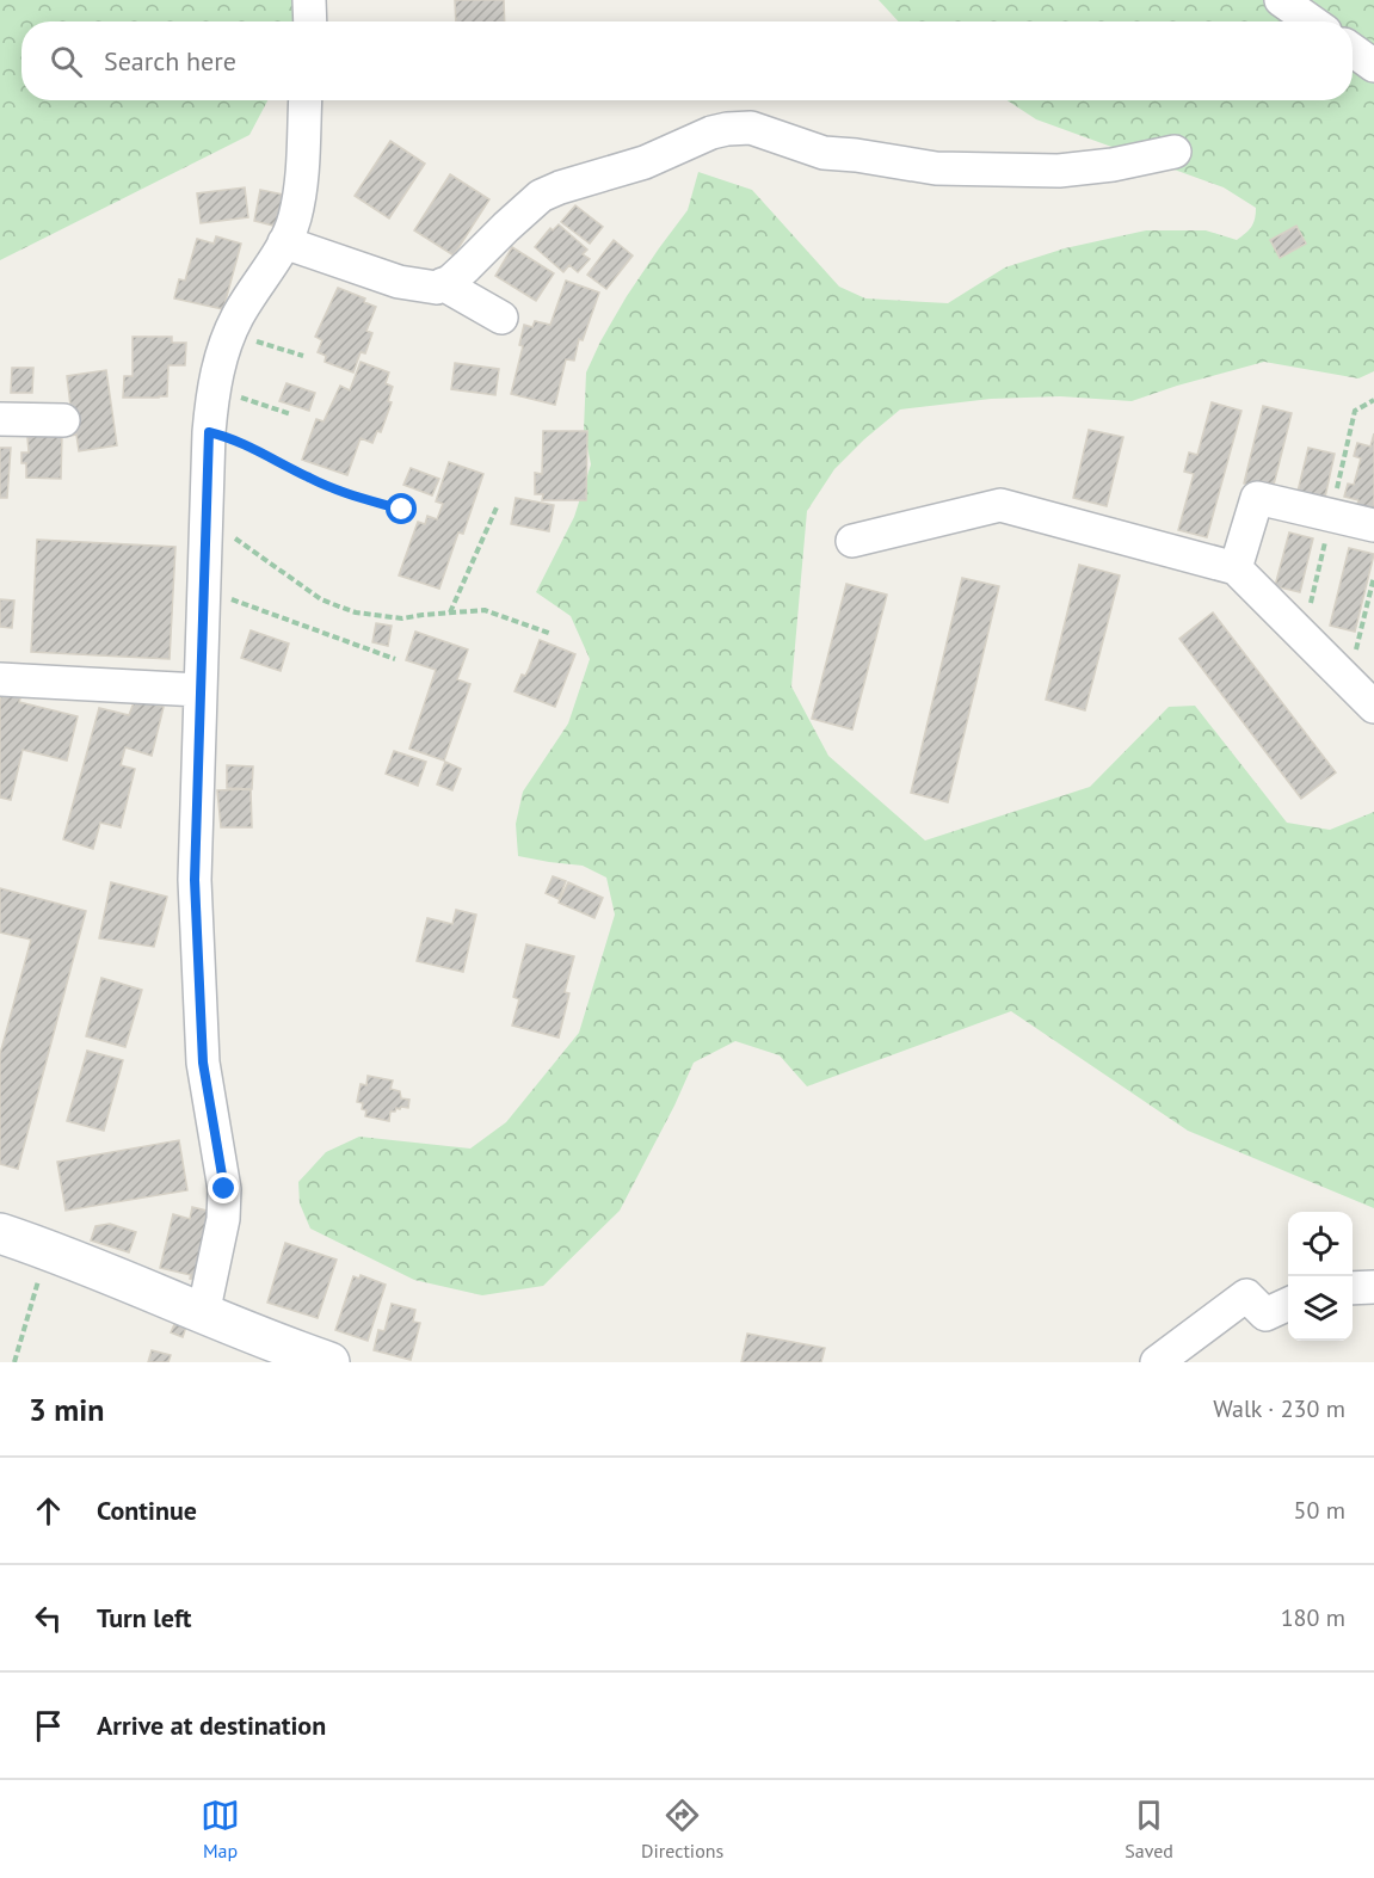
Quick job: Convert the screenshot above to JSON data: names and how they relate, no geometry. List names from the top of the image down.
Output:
{
  "page": {
    "search": "Search here",
    "heading": ["3 min", "Walk · 230 m"],
    "list": [
      ["Continue", "50 m"],
      ["Turn left", "180 m"],
      "Arrive at destination"
    ],
    "nav": ["Map", "Directions", "Saved"]
  }
}
